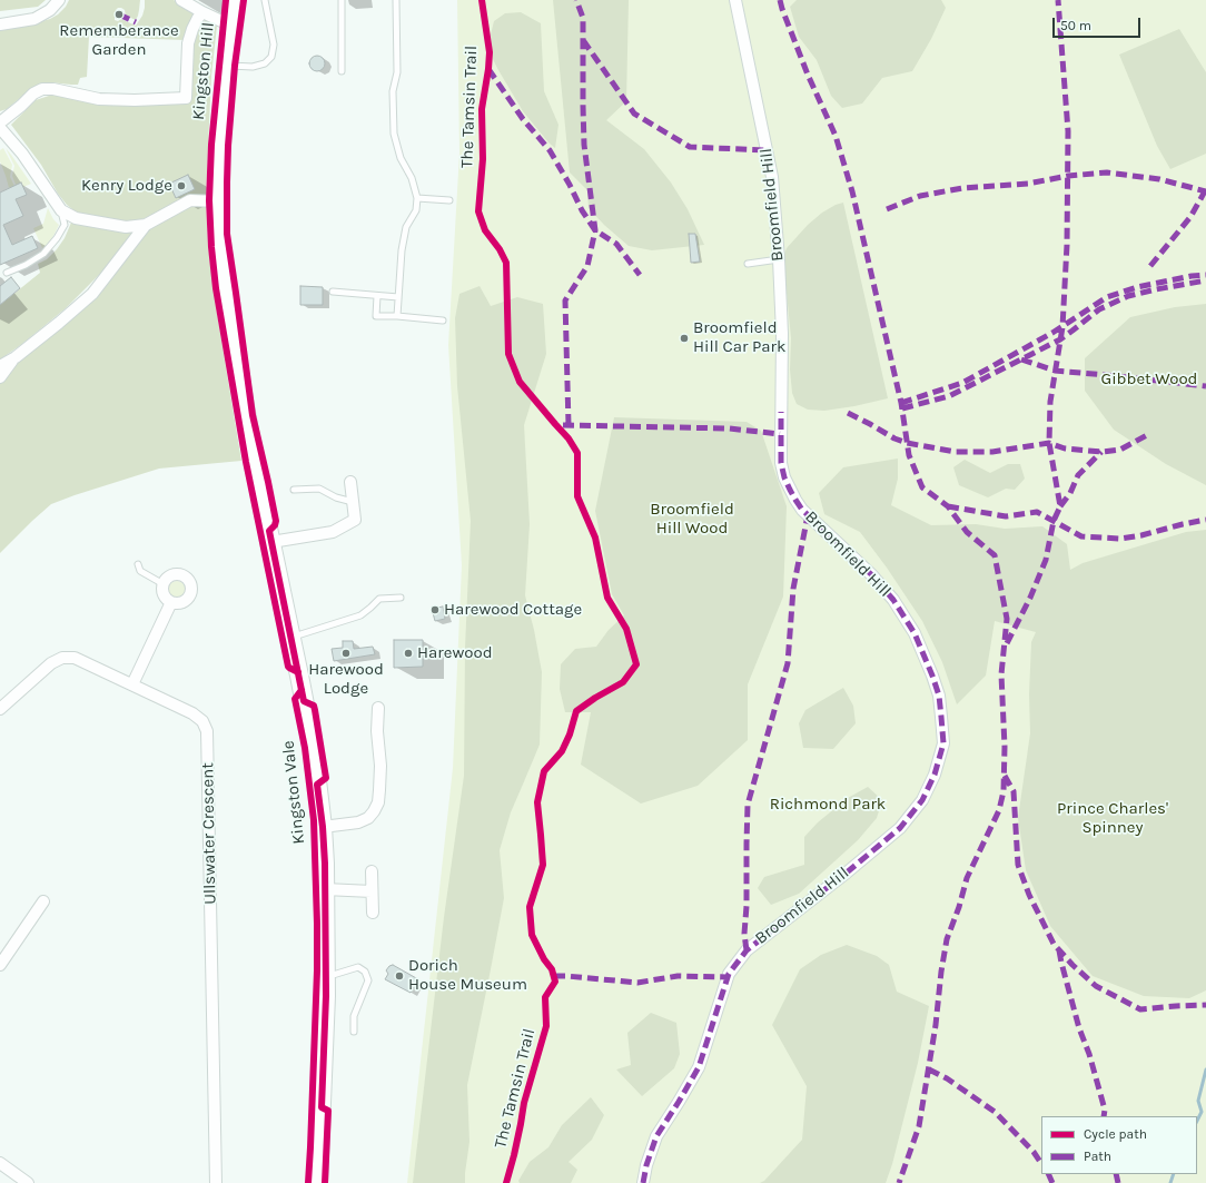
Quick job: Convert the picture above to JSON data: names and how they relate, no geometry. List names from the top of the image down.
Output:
{
  "streets": {
    "main road": ["Kingston Hill", "Kingston Vale"],
    "street": ["Broomfield Hill", "Ullswater Crescent"],
    "cycle path": ["The Tamsin Trail"]
  },
  "crossings": [
    ["Kingston Hill", "Kingston Vale"]
  ],
  "parks": [
    "Gibbet Wood",
    "Broomfield Hill Wood",
    "Richmond Park",
    "Prince Charles' Spinney"
  ],
  "places": [
    "Rememberance Garden",
    "Kenry Lodge",
    "Broomfield Hill Car Park",
    "Harewood Cottage",
    "Harewood Lodge",
    "Harewood",
    "Dorich House Museum"
  ],
  "legend": ["Cycle path", "Path"],
  "scale_bar": "50 m"
}
